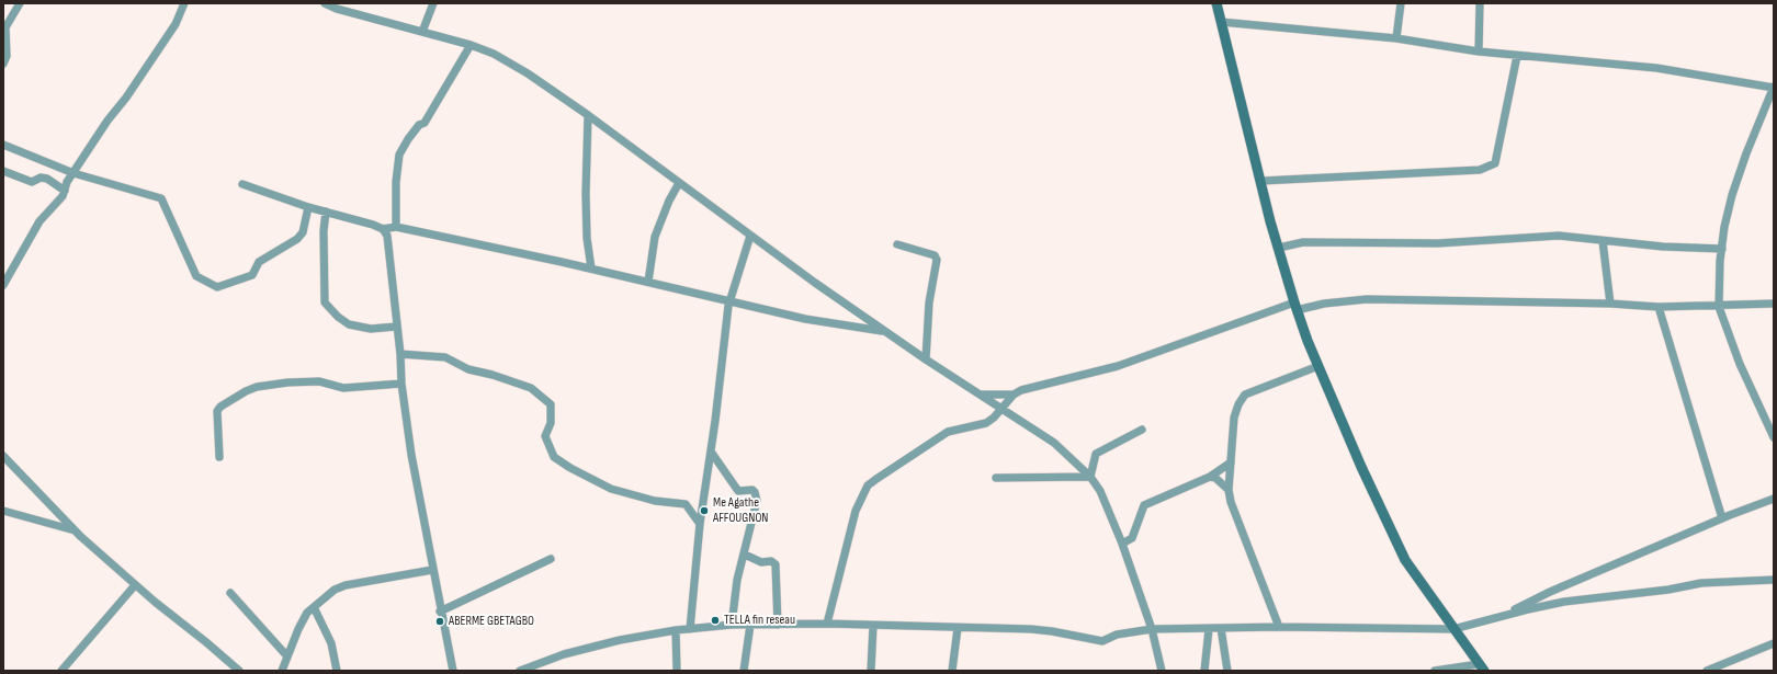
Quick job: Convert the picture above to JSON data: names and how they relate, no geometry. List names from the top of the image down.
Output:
{
  "places": ["Me Agathe AFFOUGNON", "TELLA fin reseau", "ABERME GBETAGBO"]
}
